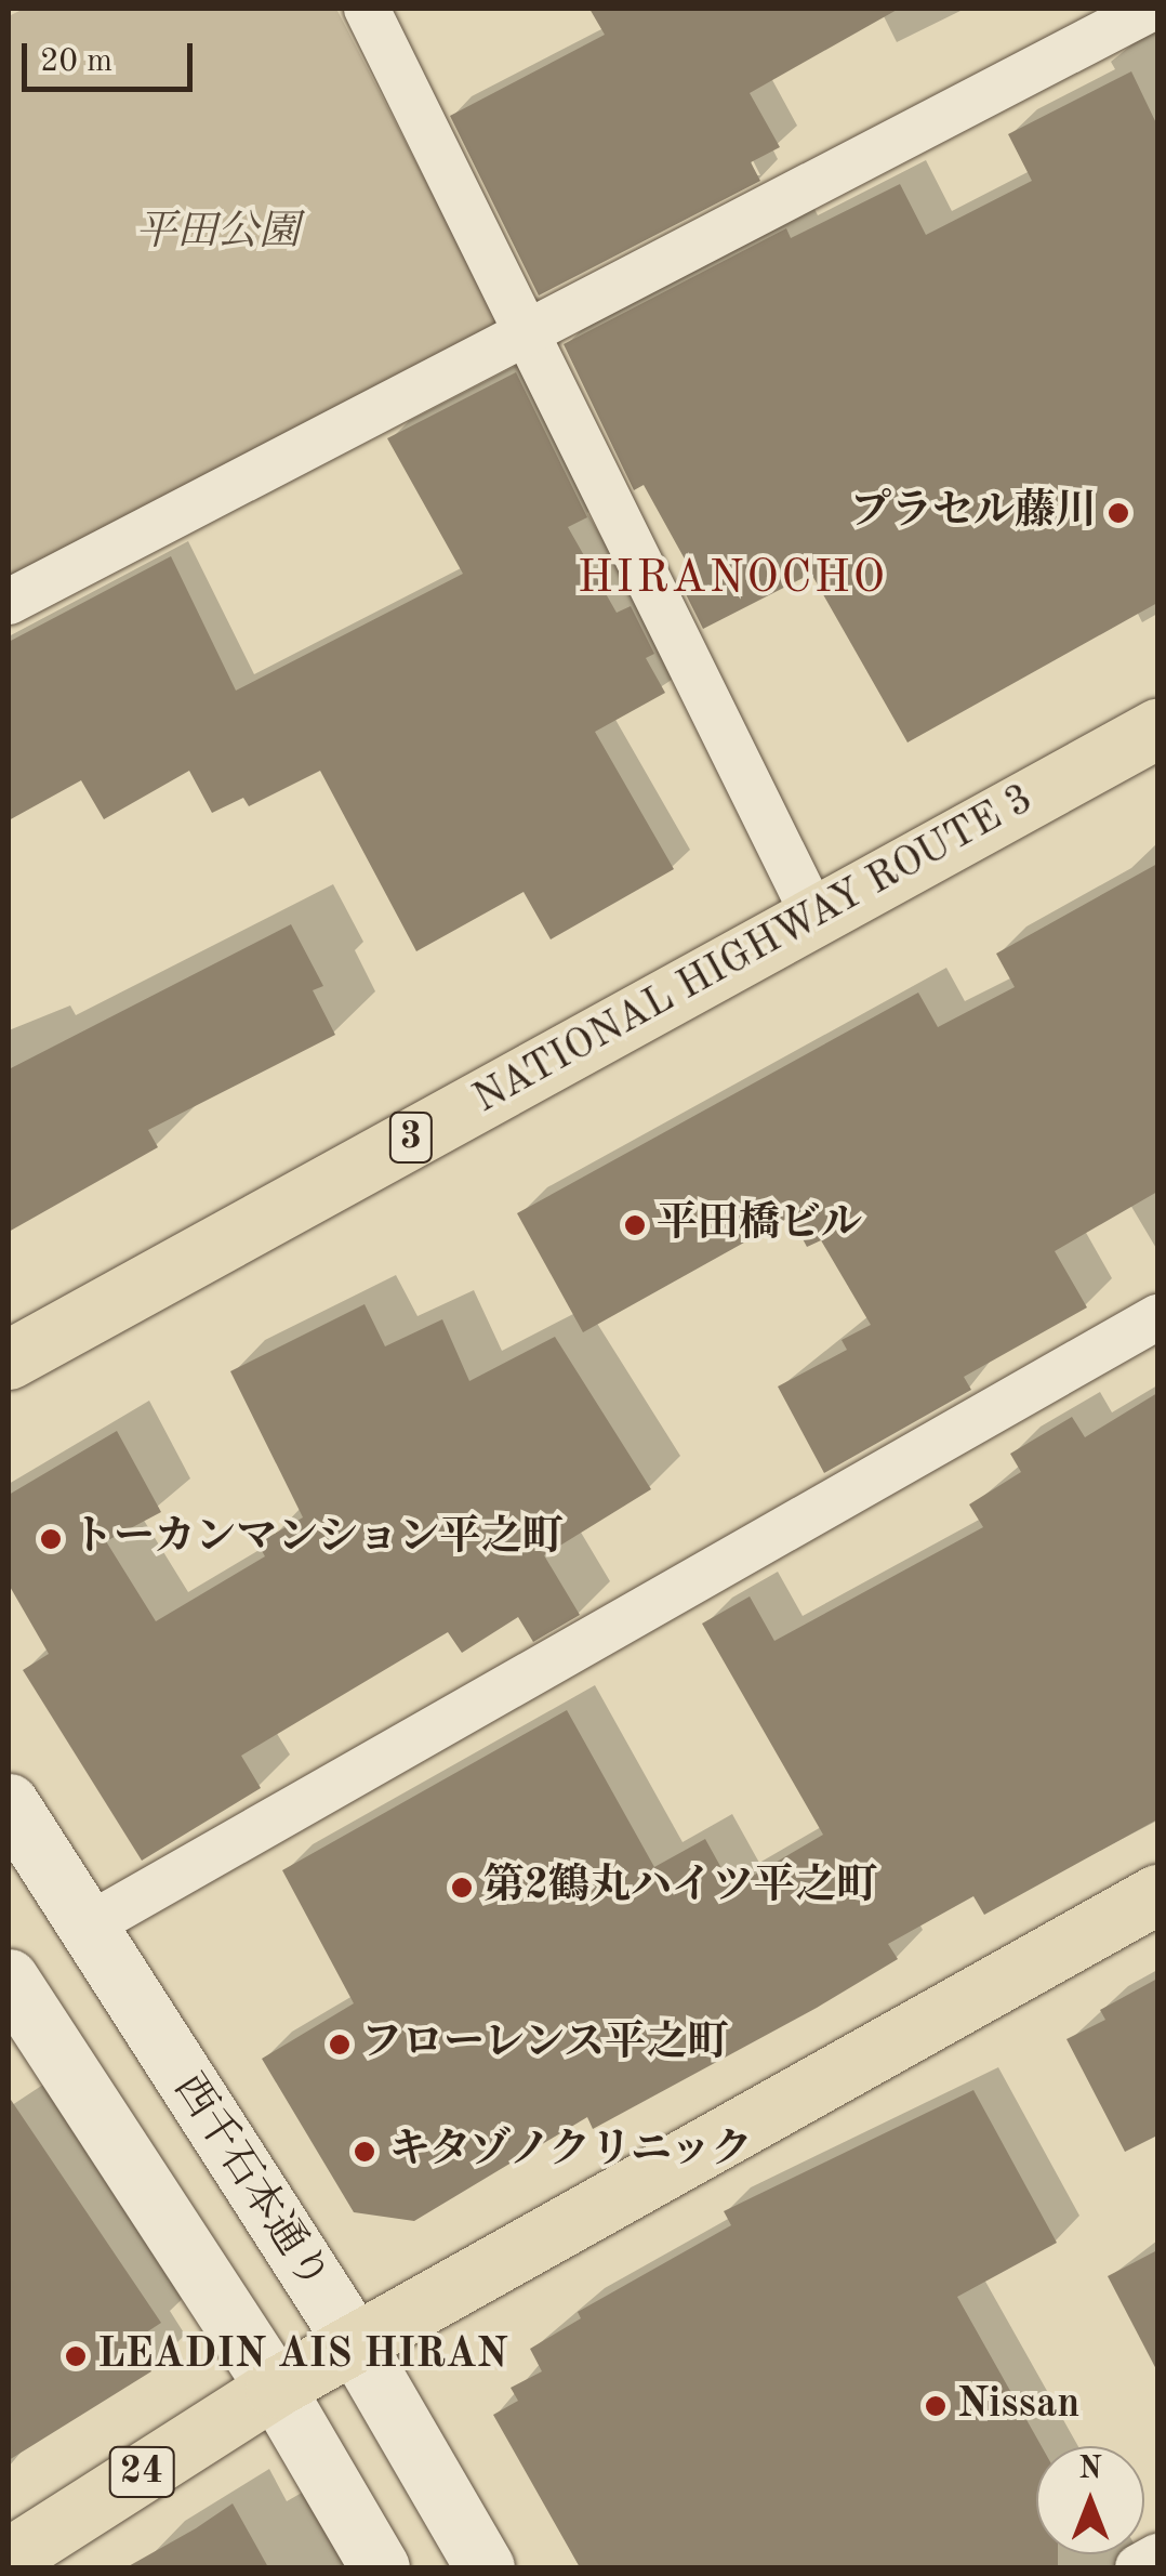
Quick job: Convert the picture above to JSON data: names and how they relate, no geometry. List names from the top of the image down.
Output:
{
  "streets": {
    "main road": ["NATIONAL HIGHWAY ROUTE 3", "3", "24"],
    "street": ["西千石本通り"]
  },
  "crossings": [
    ["西千石本通り", "24"]
  ],
  "districts": ["HIRANOCHO"],
  "parks": ["平田公園"],
  "places": [
    "プラセル藤川",
    "平田橋ビル",
    "トーカンマンション平之町",
    "第2鶴丸ハイツ平之町",
    "フローレンス平之町",
    "キタゾノクリニック",
    "LEADIN AIS HIRAN",
    "Nissan"
  ],
  "scale_bar": "20 m",
  "north": "top"
}
